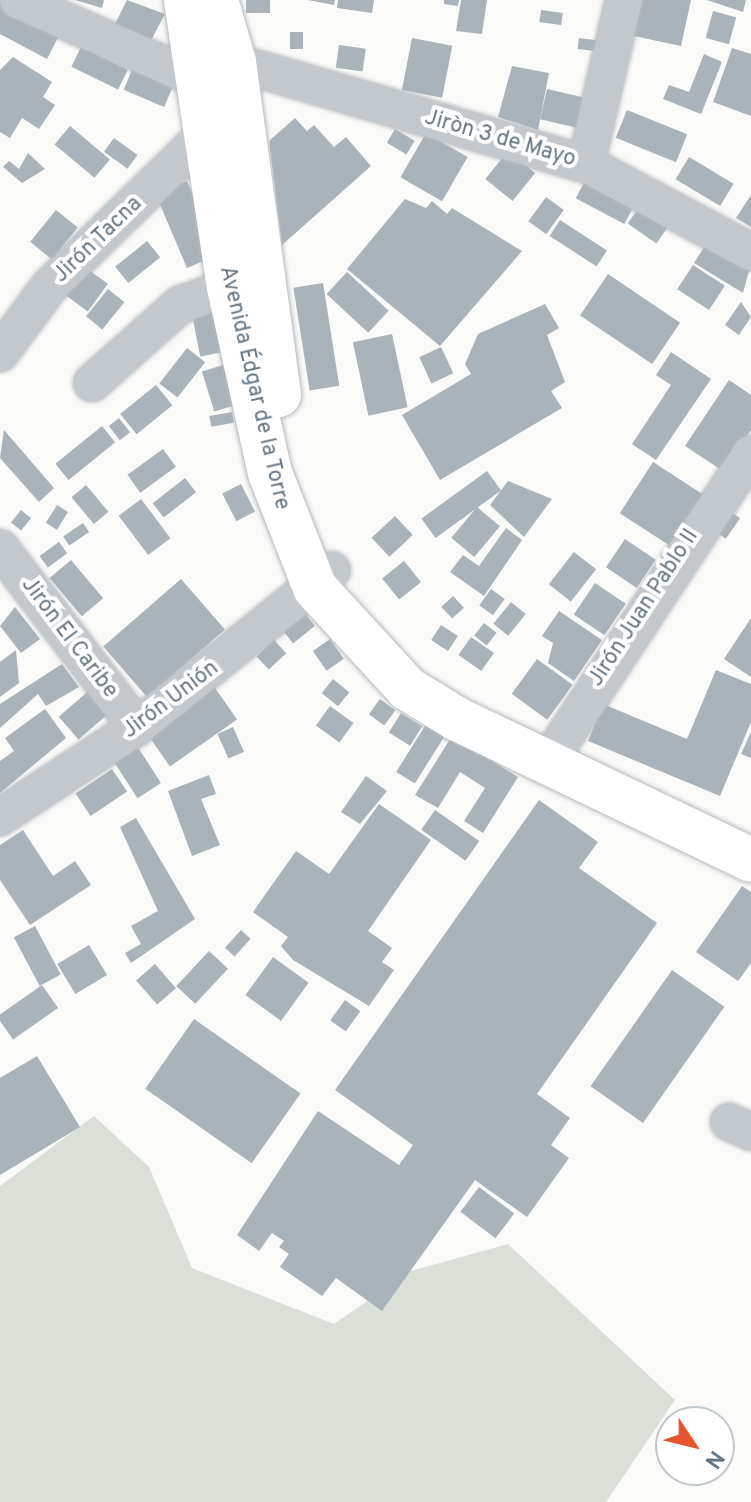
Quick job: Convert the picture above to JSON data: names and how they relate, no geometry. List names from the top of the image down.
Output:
{
  "streets": {
    "highway": ["Avenida Édgar de la Torre"],
    "street": [
      "Jiròn 3 de Mayo",
      "Jirón Tacna",
      "Jirón Juan Pablo II",
      "Jirón El Caribe",
      "Jirón Unión"
    ]
  },
  "crossings": [
    ["Jiròn 3 de Mayo", "Avenida Édgar de la Torre"],
    ["Jirón Tacna", "Avenida Édgar de la Torre"],
    ["Avenida Édgar de la Torre", "Jirón Juan Pablo II"],
    ["Avenida Édgar de la Torre", "Jirón Unión"],
    ["Jirón El Caribe", "Jirón Unión"]
  ],
  "north": "bottom right"
}
